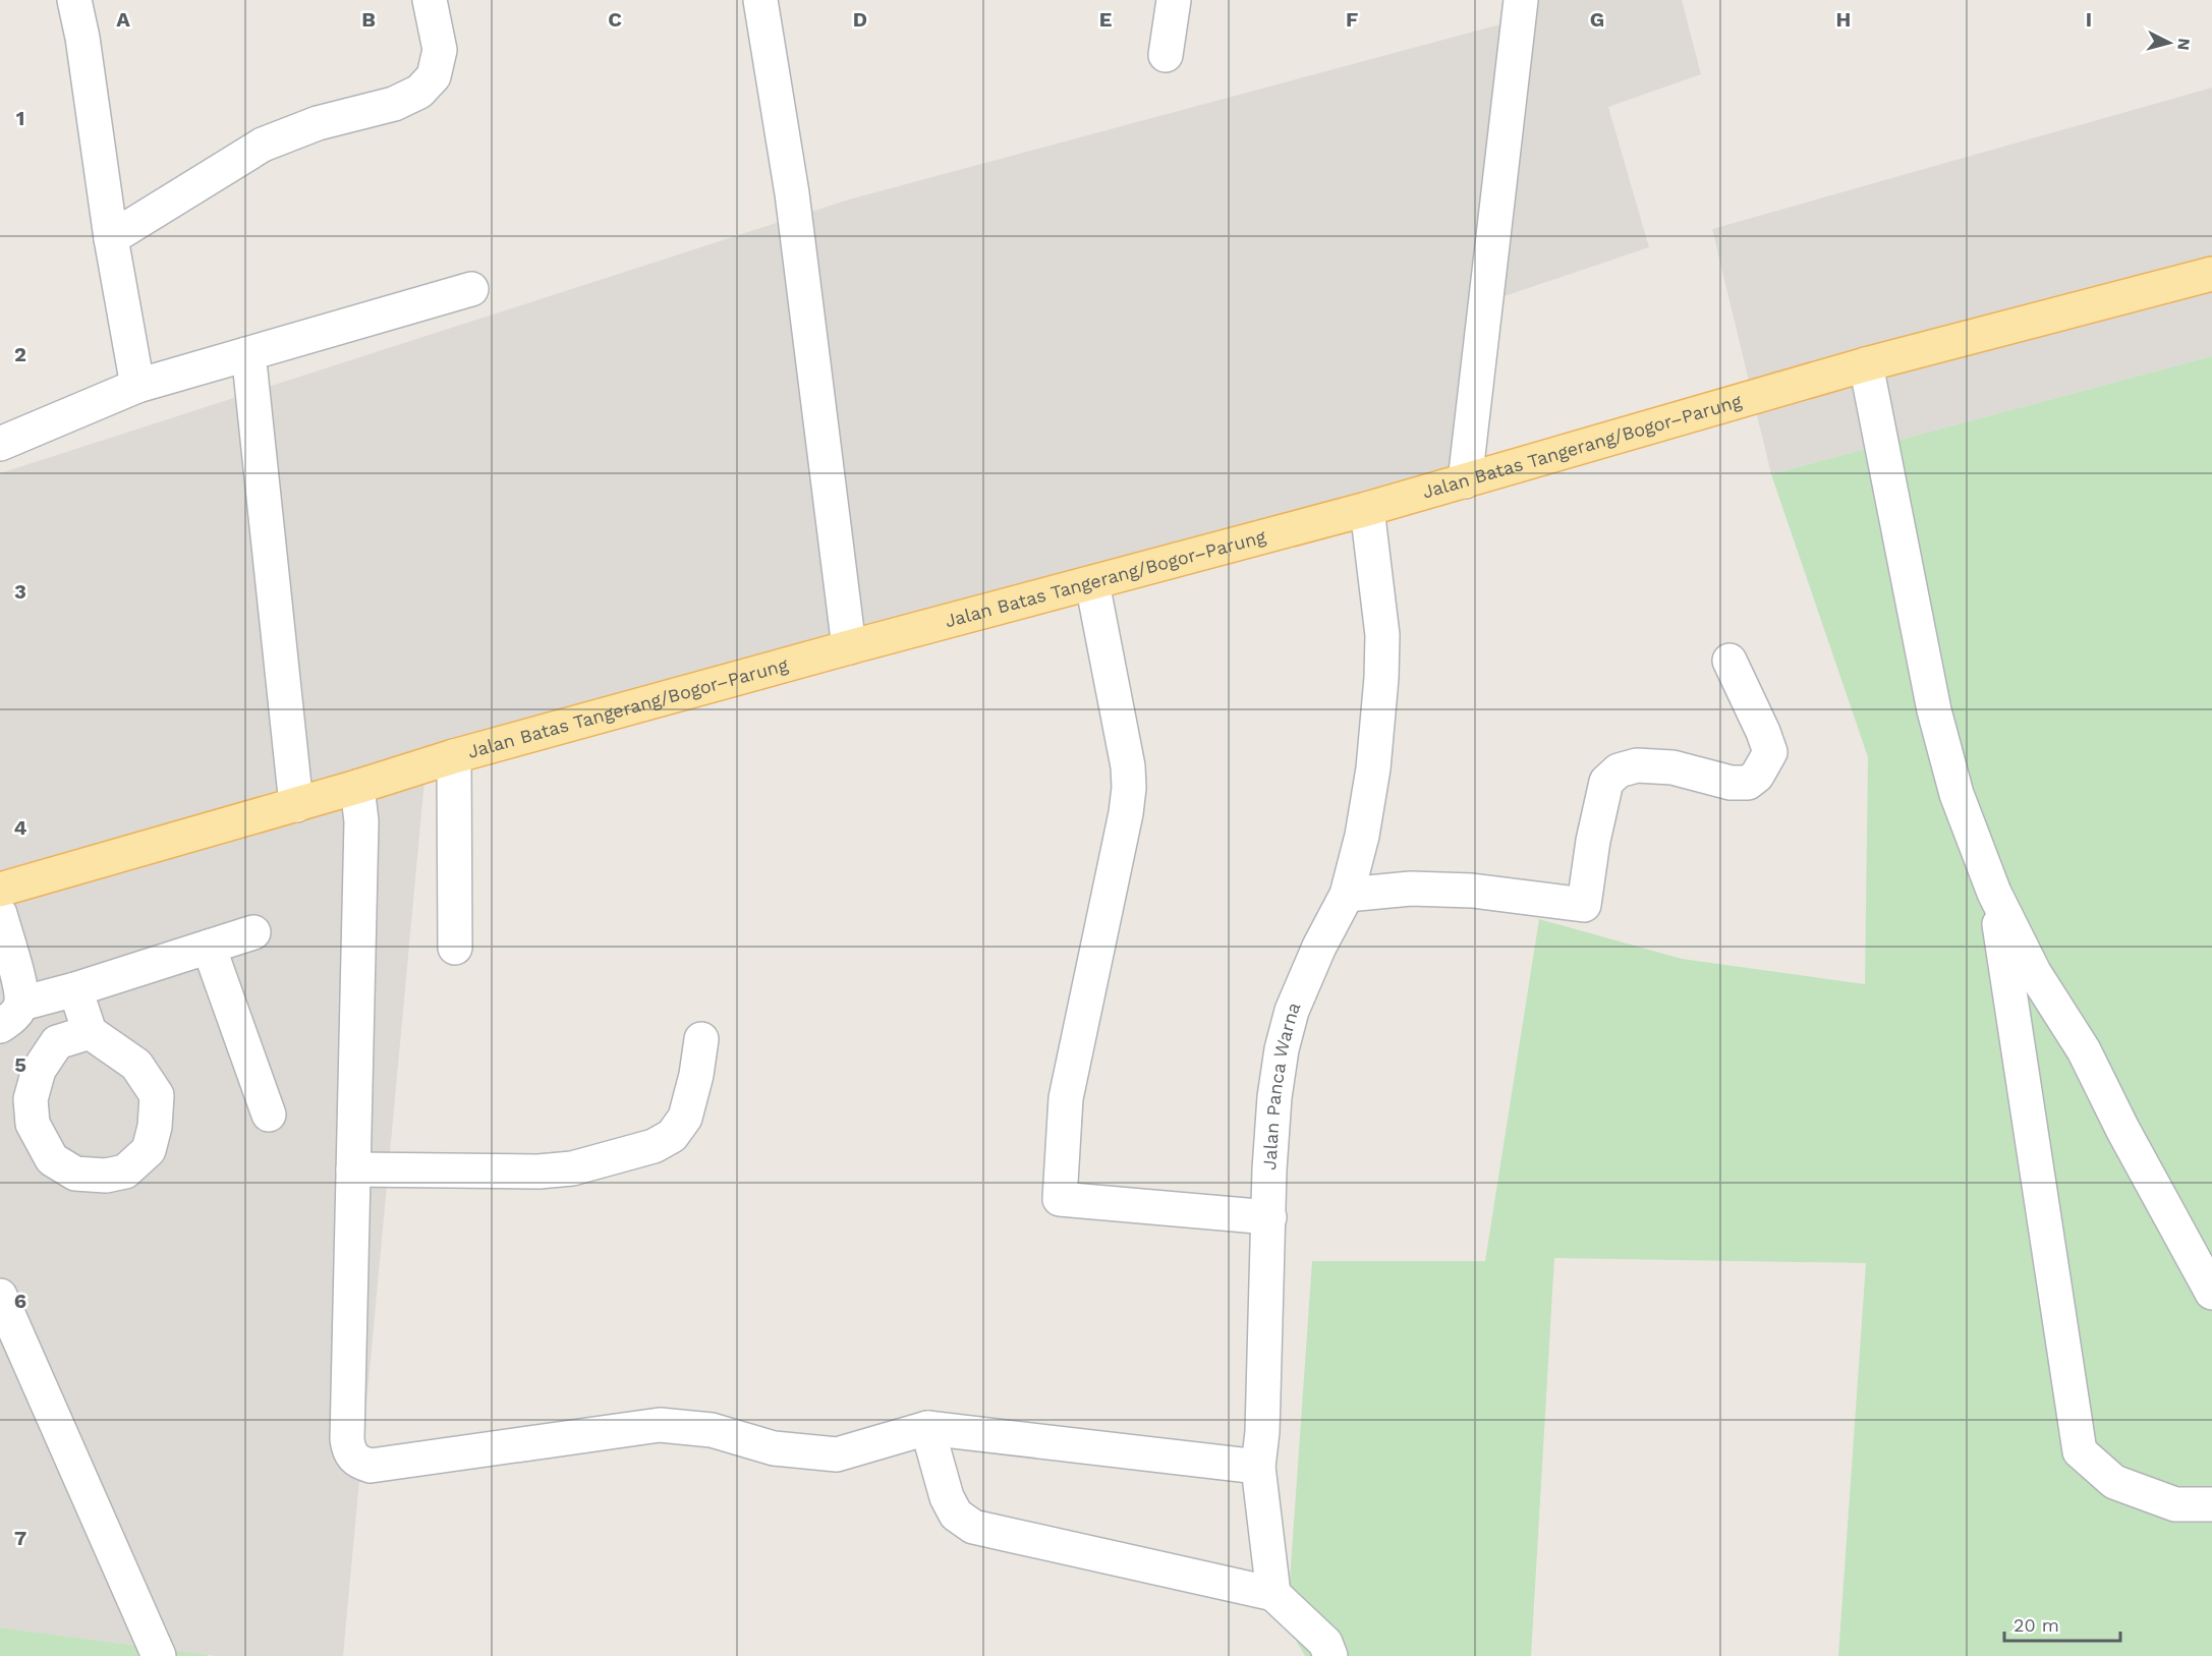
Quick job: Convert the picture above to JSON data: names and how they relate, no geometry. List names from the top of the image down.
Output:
{
  "streets": {
    "main road": ["Jalan Batas Tangerang/Bogor–Parung"],
    "street": ["Jalan Panca Warna"]
  },
  "crossings": [
    ["Jalan Batas Tangerang/Bogor–Parung", "Jalan Panca Warna"]
  ],
  "scale_bar": "20 m",
  "north": "right",
  "grid": {
    "columns": [
      "A",
      "B",
      "C",
      "D",
      "E",
      "F",
      "G",
      "H",
      "I"
    ],
    "rows": [
      "1",
      "2",
      "3",
      "4",
      "5",
      "6",
      "7"
    ]
  }
}
